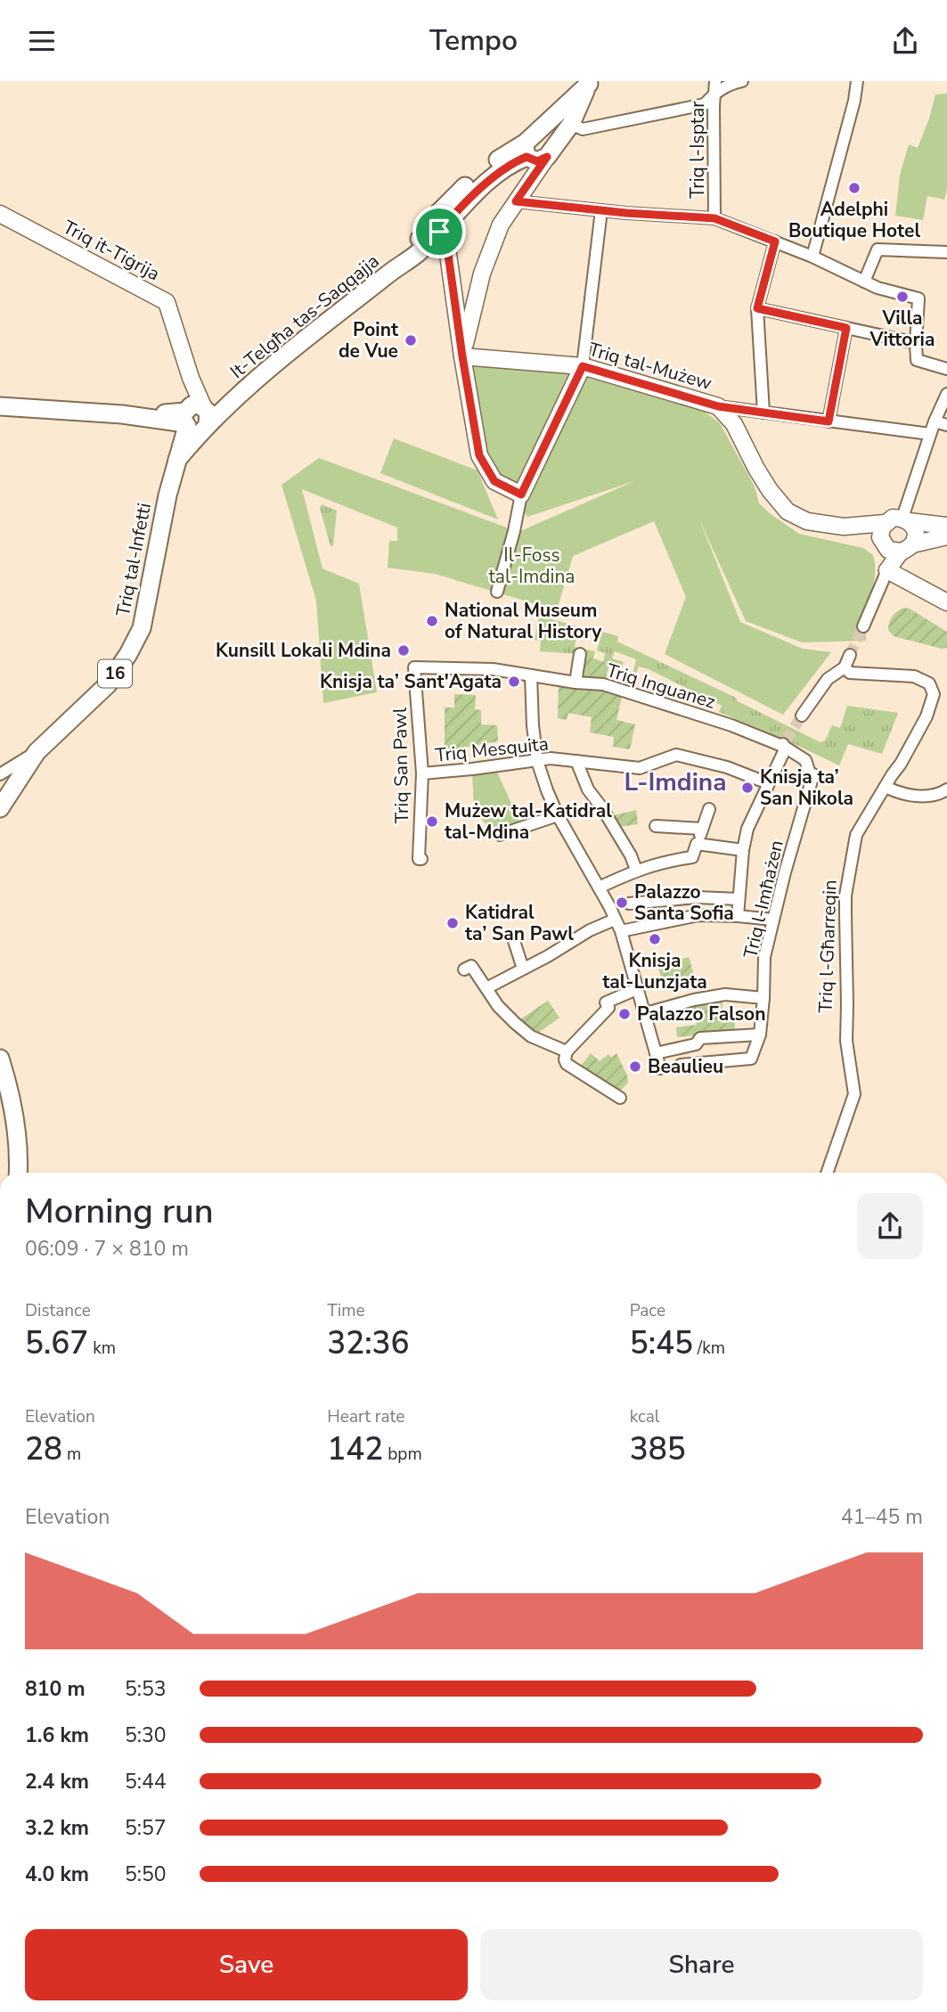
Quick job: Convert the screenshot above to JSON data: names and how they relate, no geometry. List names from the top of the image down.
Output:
{
  "streets": {
    "main road": ["It-Telgħa tas-Saqqajja", "Triq tal-Infetti", "16"],
    "street": [
      "Triq l-Isptar",
      "Triq it-Tiġrija",
      "Triq tal-Mużew",
      "Triq Inguanez",
      "Triq Mesquita",
      "Triq San Pawl",
      "Triq l-Imħażen",
      "Triq l-Għarreqin"
    ]
  },
  "crossings": [
    ["Triq it-Tiġrija", "It-Telgħa tas-Saqqajja"],
    ["Triq it-Tiġrija", "Triq tal-Infetti"],
    ["It-Telgħa tas-Saqqajja", "Triq tal-Infetti"],
    ["Triq Inguanez", "Triq San Pawl"],
    ["Triq Inguanez", "Triq l-Imħażen"],
    ["Triq Mesquita", "Triq San Pawl"]
  ],
  "districts": ["L-Imdina"],
  "parks": ["Il-Foss tal-Imdina"],
  "places": [
    "Adelphi Boutique Hotel",
    "Villa Vittoria",
    "Point de Vue",
    "National Museum of Natural History",
    "Kunsill Lokali Mdina",
    "Knisja ta’ Sant'Agata",
    "Knisja ta’ San Nikola",
    "Mużew tal-Katidral tal-Mdina",
    "Palazzo Santa Sofia",
    "Katidral ta’ San Pawl",
    "Knisja tal-Lunzjata",
    "Palazzo Falson",
    "Beaulieu"
  ],
  "page": {
    "header": "Tempo",
    "heading": ["Morning run", "06:09 · 7 × 810 m"],
    "stats": [
      ["Distance", "5.67 km"],
      ["Time", "32:36"],
      ["Pace", "5:45 /km"],
      ["Elevation", "28 m"],
      ["Heart rate", "142 bpm"],
      ["kcal", "385"]
    ],
    "chart": ["Elevation", "41–45 m"],
    "list": [
      {
        "name": "810 m",
        "note": "5:53"
      },
      {
        "name": "1.6 km",
        "note": "5:30"
      },
      {
        "name": "2.4 km",
        "note": "5:44"
      },
      {
        "name": "3.2 km",
        "note": "5:57"
      },
      {
        "name": "4.0 km",
        "note": "5:50"
      }
    ],
    "buttons": ["Save", "Share"]
  }
}
